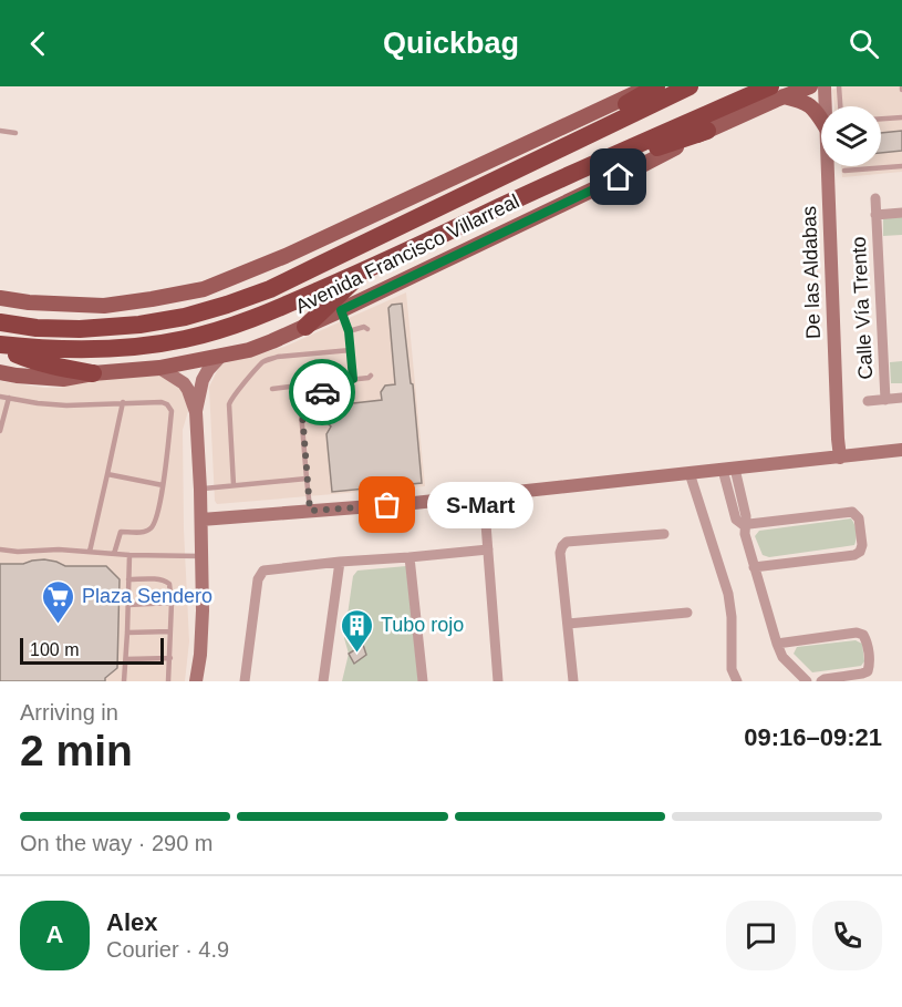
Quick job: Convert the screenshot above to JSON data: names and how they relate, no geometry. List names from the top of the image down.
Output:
{
  "streets": {
    "highway": ["Avenida Francisco Villarreal"],
    "street": ["De las Aldabas", "Calle Vía Trento"]
  },
  "places": {
    "other": ["S-Mart"],
    "supermarket": ["Plaza Sendero"],
    "building": ["Tubo rojo"]
  },
  "scale_bar": "100 m",
  "page": {
    "header": "Quickbag",
    "bubble": "S-Mart",
    "scale": "100 m",
    "heading": ["2 min", "Arriving in", "09:16–09:21"],
    "panel": ["Alex", "Courier · 4.9"],
    "bar": "On the way · 290 m",
    "round": "A"
  }
}
